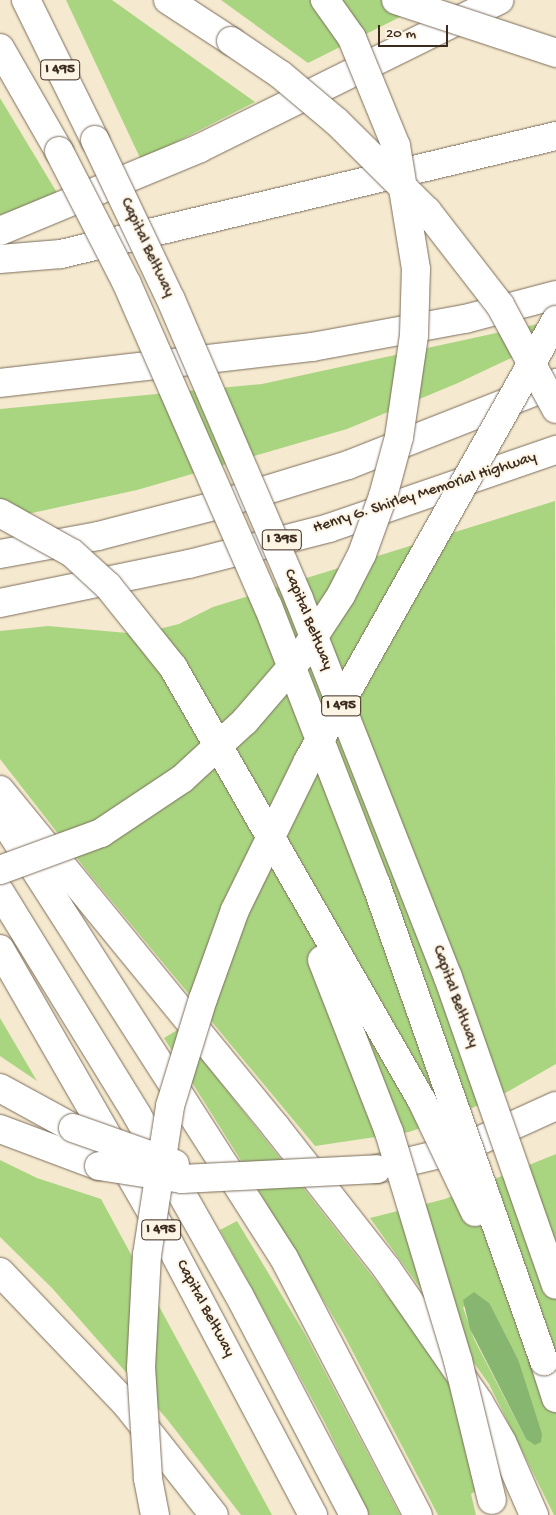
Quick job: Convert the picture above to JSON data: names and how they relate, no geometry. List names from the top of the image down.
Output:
{
  "streets": {
    "highway": [
      "I 495",
      "Capital Beltway",
      "Henry G. Shirley Memorial Highway",
      "I 395"
    ]
  },
  "scale_bar": "20 m"
}
